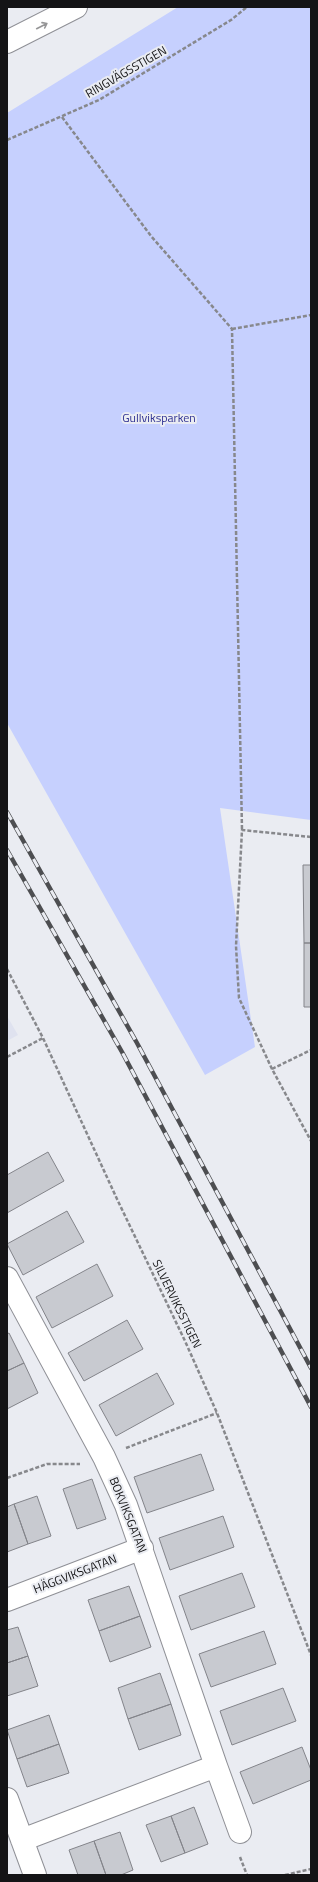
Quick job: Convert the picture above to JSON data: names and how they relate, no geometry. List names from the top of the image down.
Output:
{
  "streets": {
    "main road": ["BOKVIKSGATAN", "HÄGGVIKSGATAN"],
    "path": ["RINGVÄGSSTIGEN", "SILVERVIKSSTIGEN"]
  },
  "crossings": [
    ["BOKVIKSGATAN", "HÄGGVIKSGATAN"]
  ],
  "parks": ["Gullviksparken"]
}
